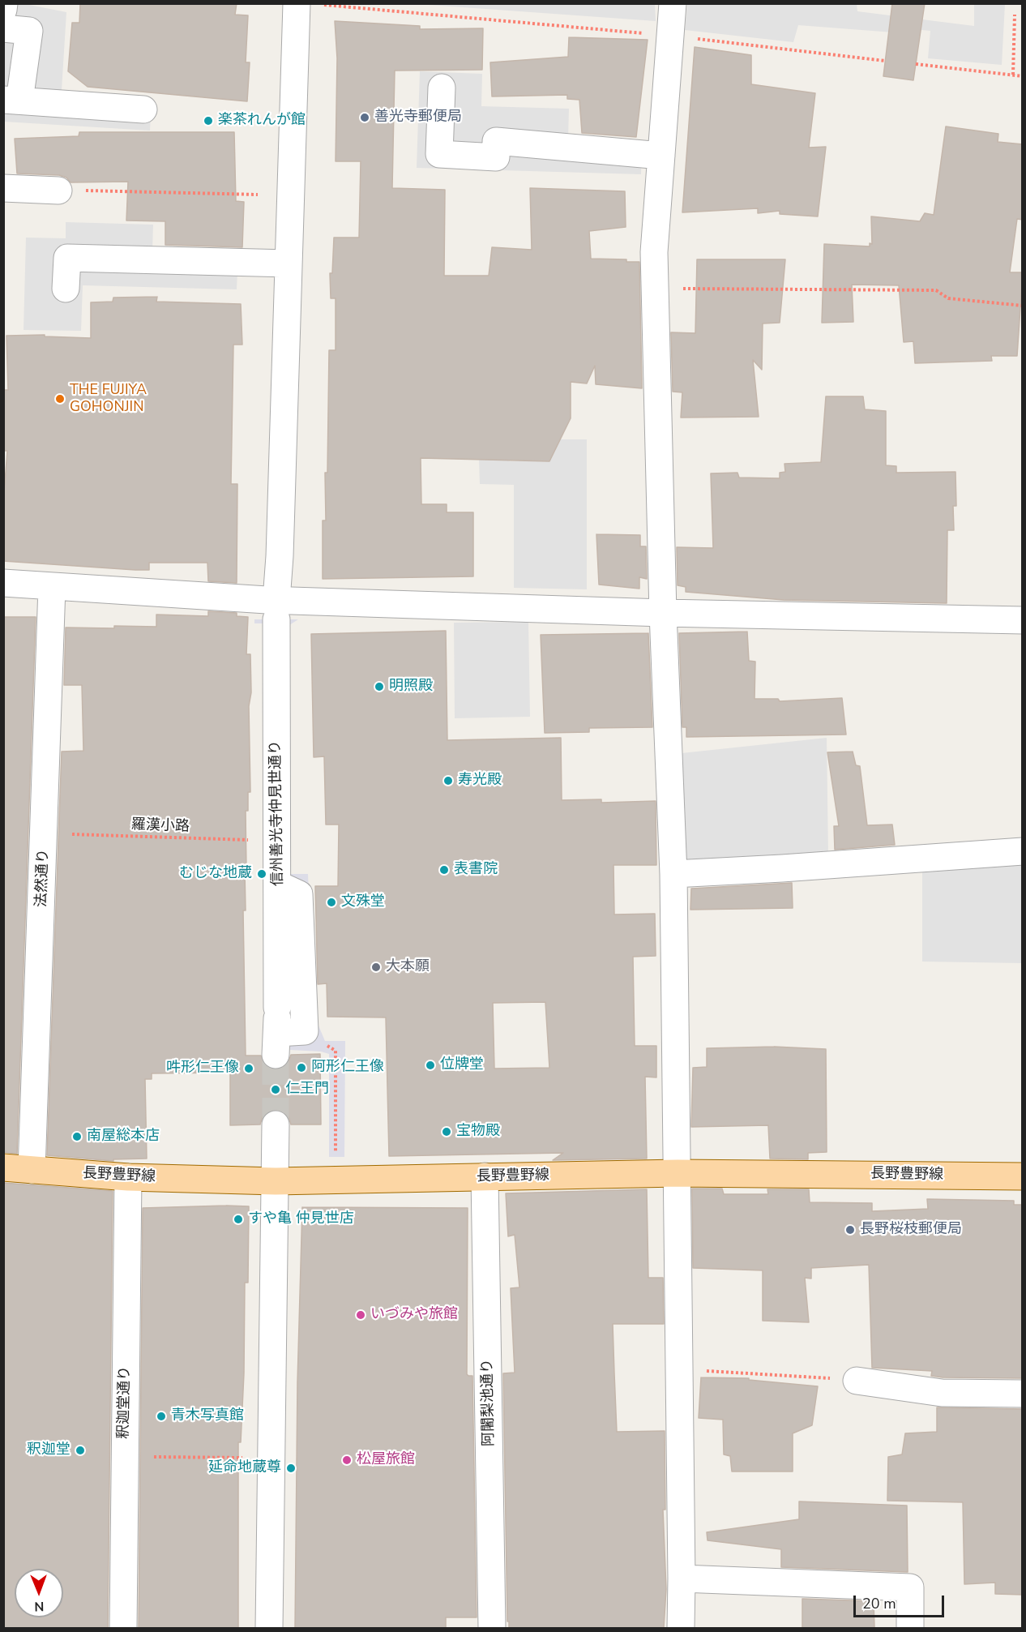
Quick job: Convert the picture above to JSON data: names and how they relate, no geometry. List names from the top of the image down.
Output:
{
  "streets": {
    "main road": ["長野豊野線"],
    "street": [
      "信州善光寺仲見世通り",
      "法然通り",
      "釈迦堂通り",
      "阿闍梨池通り"
    ],
    "path": ["羅漢小路"]
  },
  "crossings": [
    ["信州善光寺仲見世通り", "羅漢小路"],
    ["羅漢小路", "法然通り"],
    ["法然通り", "長野豊野線"],
    ["長野豊野線", "釈迦堂通り"],
    ["長野豊野線", "阿闍梨池通り"]
  ],
  "places": [
    "善光寺郵便局",
    "楽茶れんが館",
    "THE FUJIYA GOHONJIN",
    "明照殿",
    "寿光殿",
    "表書院",
    "むじな地蔵",
    "文殊堂",
    "大本願",
    "位牌堂",
    "阿形仁王像",
    "吽形仁王像",
    "仁王門",
    "宝物殿",
    "南屋総本店",
    "すや亀 仲見世店",
    "長野桜枝郵便局",
    "いづみや旅館",
    "青木写真館",
    "釈迦堂",
    "松屋旅館",
    "延命地蔵尊"
  ],
  "scale_bar": "20 m",
  "north": "bottom"
}
